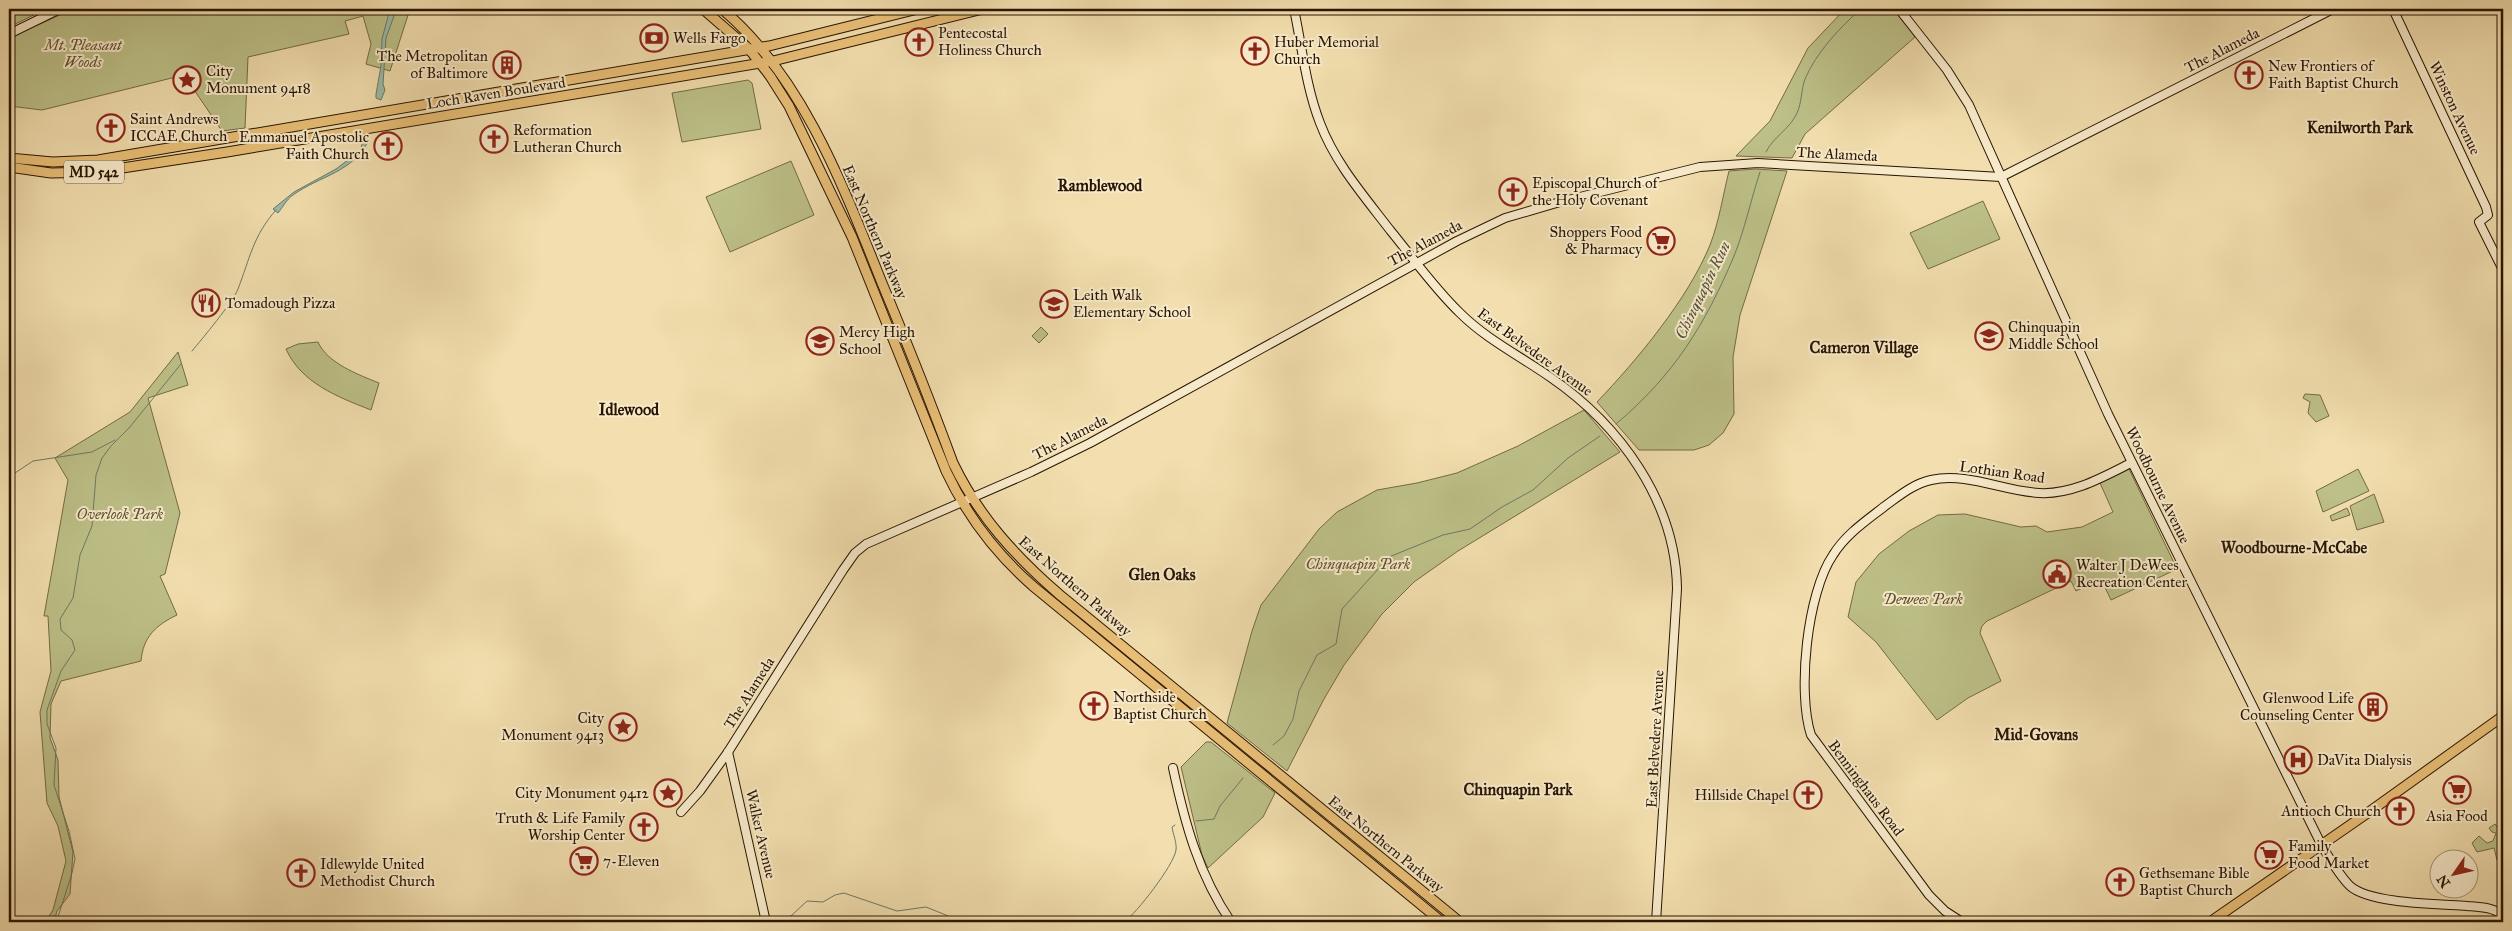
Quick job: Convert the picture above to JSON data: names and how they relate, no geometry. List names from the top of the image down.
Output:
{
  "streets": {
    "main road": ["Loch Raven Boulevard", "MD 542", "East Northern Parkway"],
    "street": [
      "The Alameda",
      "Winston Avenue",
      "East Belvedere Avenue",
      "Lothian Road",
      "Woodbourne Avenue",
      "Benninghaus Road",
      "Walker Avenue"
    ]
  },
  "crossings": [
    ["The Alameda", "East Northern Parkway"],
    ["The Alameda", "East Belvedere Avenue"],
    ["The Alameda", "Woodbourne Avenue"],
    ["The Alameda", "Walker Avenue"],
    ["Loch Raven Boulevard", "East Northern Parkway"],
    ["Lothian Road", "Woodbourne Avenue"],
    ["Lothian Road", "Benninghaus Road"]
  ],
  "districts": [
    "Kenilworth Park",
    "Ramblewood",
    "Cameron Village",
    "Idlewood",
    "Woodbourne-McCabe",
    "Glen Oaks",
    "Mid-Govans",
    "Chinquapin Park"
  ],
  "water": ["Chinquapin Run"],
  "parks": [
    "Mt. Pleasant Woods",
    "Overlook Park",
    "Chinquapin Park",
    "Dewees Park"
  ],
  "places": {
    "bank": ["Wells Fargo"],
    "church": [
      "Pentecostal Holiness Church",
      "Huber Memorial Church",
      "New Frontiers of Faith Baptist Church",
      "Saint Andrews ICCAE Church",
      "Reformation Lutheran Church",
      "Emmanuel Apostolic Faith Church",
      "Episcopal Church of the Holy Covenant",
      "Northside Baptist Church",
      "Hillside Chapel",
      "Antioch Church",
      "Truth & Life Family Worship Center",
      "Idlewylde United Methodist Church",
      "Gethsemane Bible Baptist Church"
    ],
    "building": ["The Metropolitan of Baltimore", "Glenwood Life Counseling Center"],
    "place": ["City Monument 9418", "City Monument 9413", "City Monument 9412"],
    "supermarket": [
      "Shoppers Food & Pharmacy",
      "Asia Food",
      "Family Food Market",
      "7-Eleven"
    ],
    "restaurant": ["Tomadough Pizza"],
    "school or university": ["Leith Walk Elementary School", "Chinquapin Middle School", "Mercy High School"],
    "public building": ["Walter J DeWees Recreation Center"],
    "hospital": ["DaVita Dialysis"]
  },
  "north": "bottom left"
}
